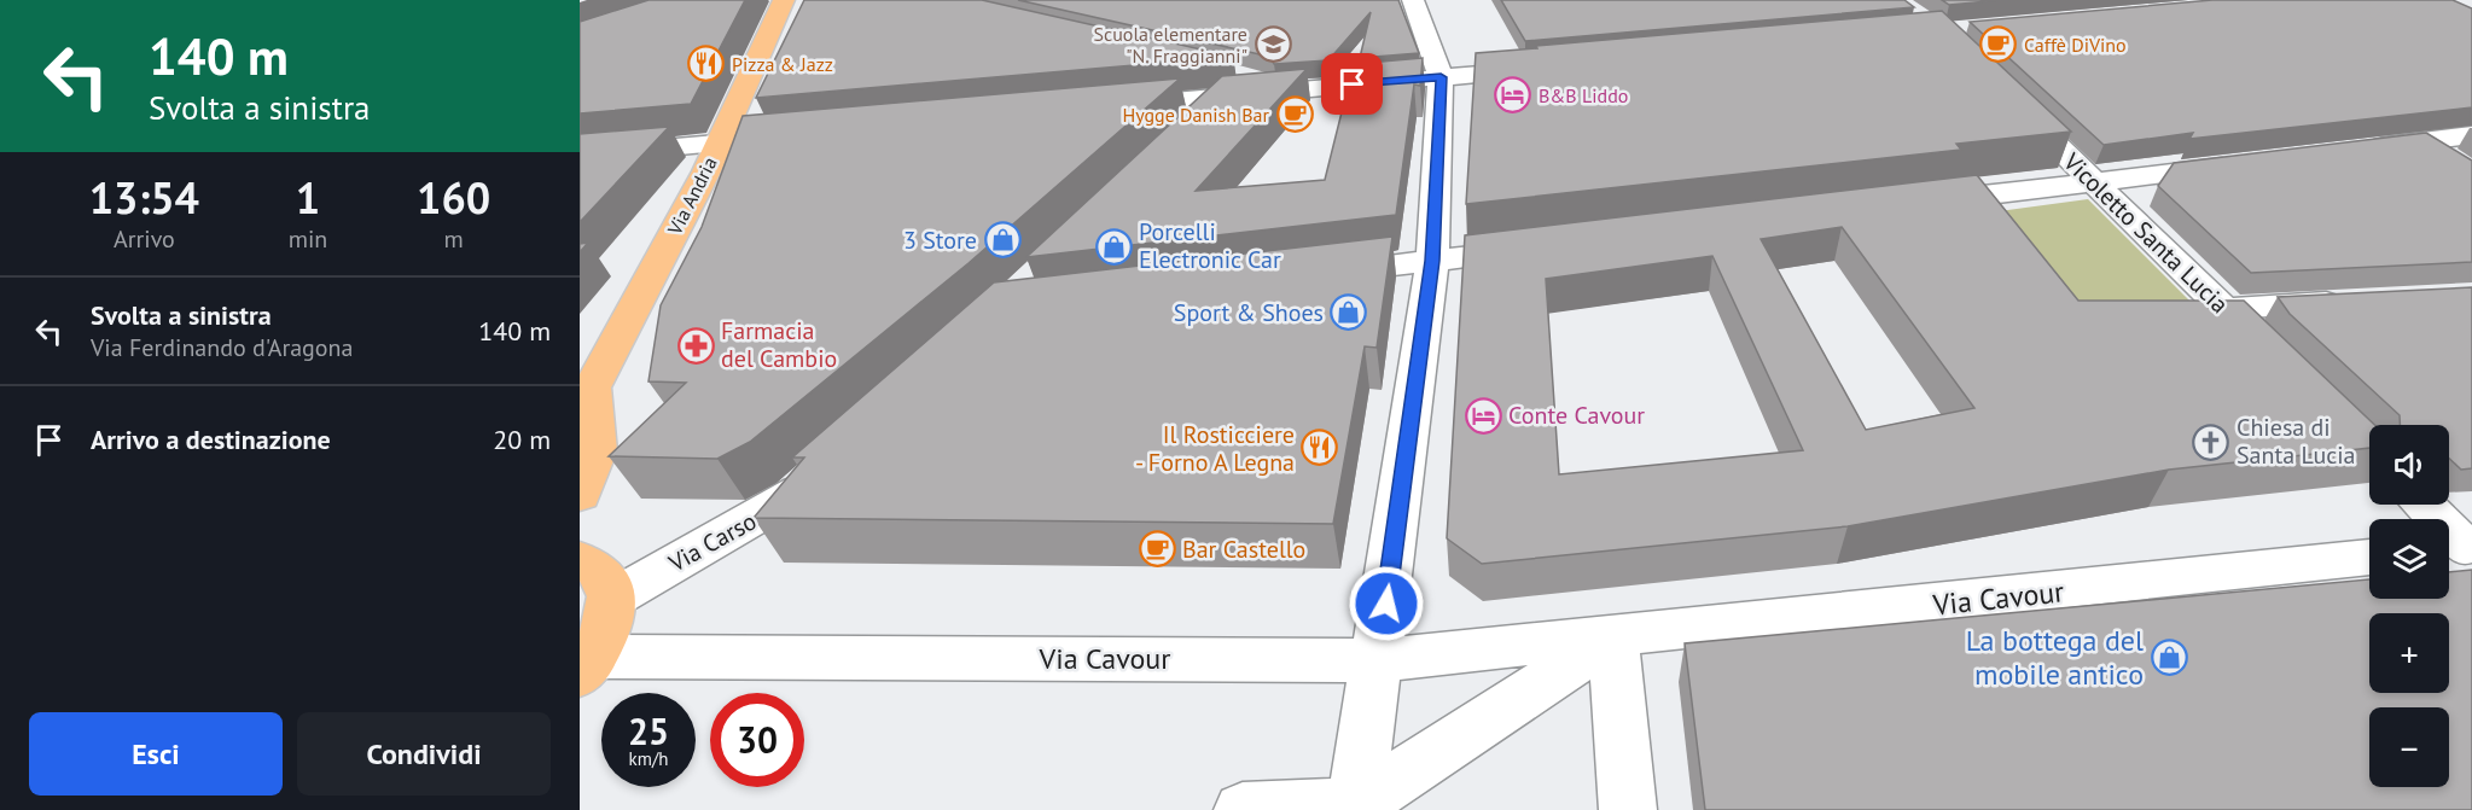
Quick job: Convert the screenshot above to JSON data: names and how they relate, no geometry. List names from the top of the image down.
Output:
{
  "streets": {
    "main road": ["Via Andria"],
    "street": ["Vicoletto Santa Lucia", "Via Carso", "Via Cavour"]
  },
  "places": {
    "school or university": ["Scuola elementare \"N. Fraggianni\""],
    "cafe": ["Caffè DiVino", "Hygge Danish Bar", "Bar Castello"],
    "restaurant": ["Pizza & Jazz", "Il Rosticciere - Forno A Legna"],
    "hotel": ["B&B Liddo", "Conte Cavour"],
    "shop": [
      "3 Store",
      "Porcelli Electronic Car",
      "Sport & Shoes",
      "La bottega del mobile antico"
    ],
    "pharmacy": ["Farmacia del Cambio"],
    "church": ["Chiesa di Santa Lucia"]
  },
  "page": {
    "turn": ["140 m", "Svolta a sinistra"],
    "eta": [
      "13:54",
      "Arrivo",
      "1",
      "min",
      "160",
      "m"
    ],
    "list": [
      {
        "name": "Svolta a sinistra",
        "note": "Via Ferdinando d'Aragona",
        "value": "140 m"
      },
      {
        "name": "Arrivo a destinazione",
        "value": "20 m"
      }
    ],
    "map_buttons": ["+", "−"],
    "speed": "25 km/h",
    "limit": "30",
    "buttons": ["Esci", "Condividi"]
  }
}
